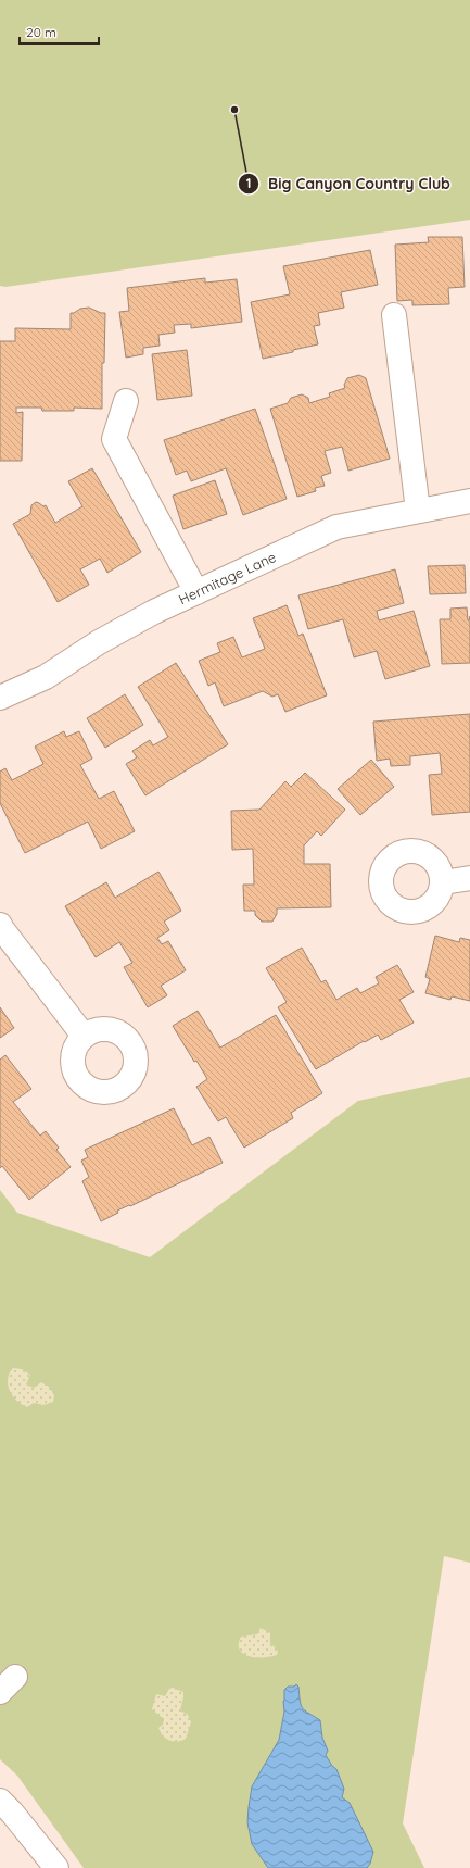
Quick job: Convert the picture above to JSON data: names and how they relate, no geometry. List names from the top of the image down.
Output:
{
  "streets": {
    "street": ["Hermitage Lane"]
  },
  "places": ["Big Canyon Country Club"],
  "scale_bar": "20 m"
}
